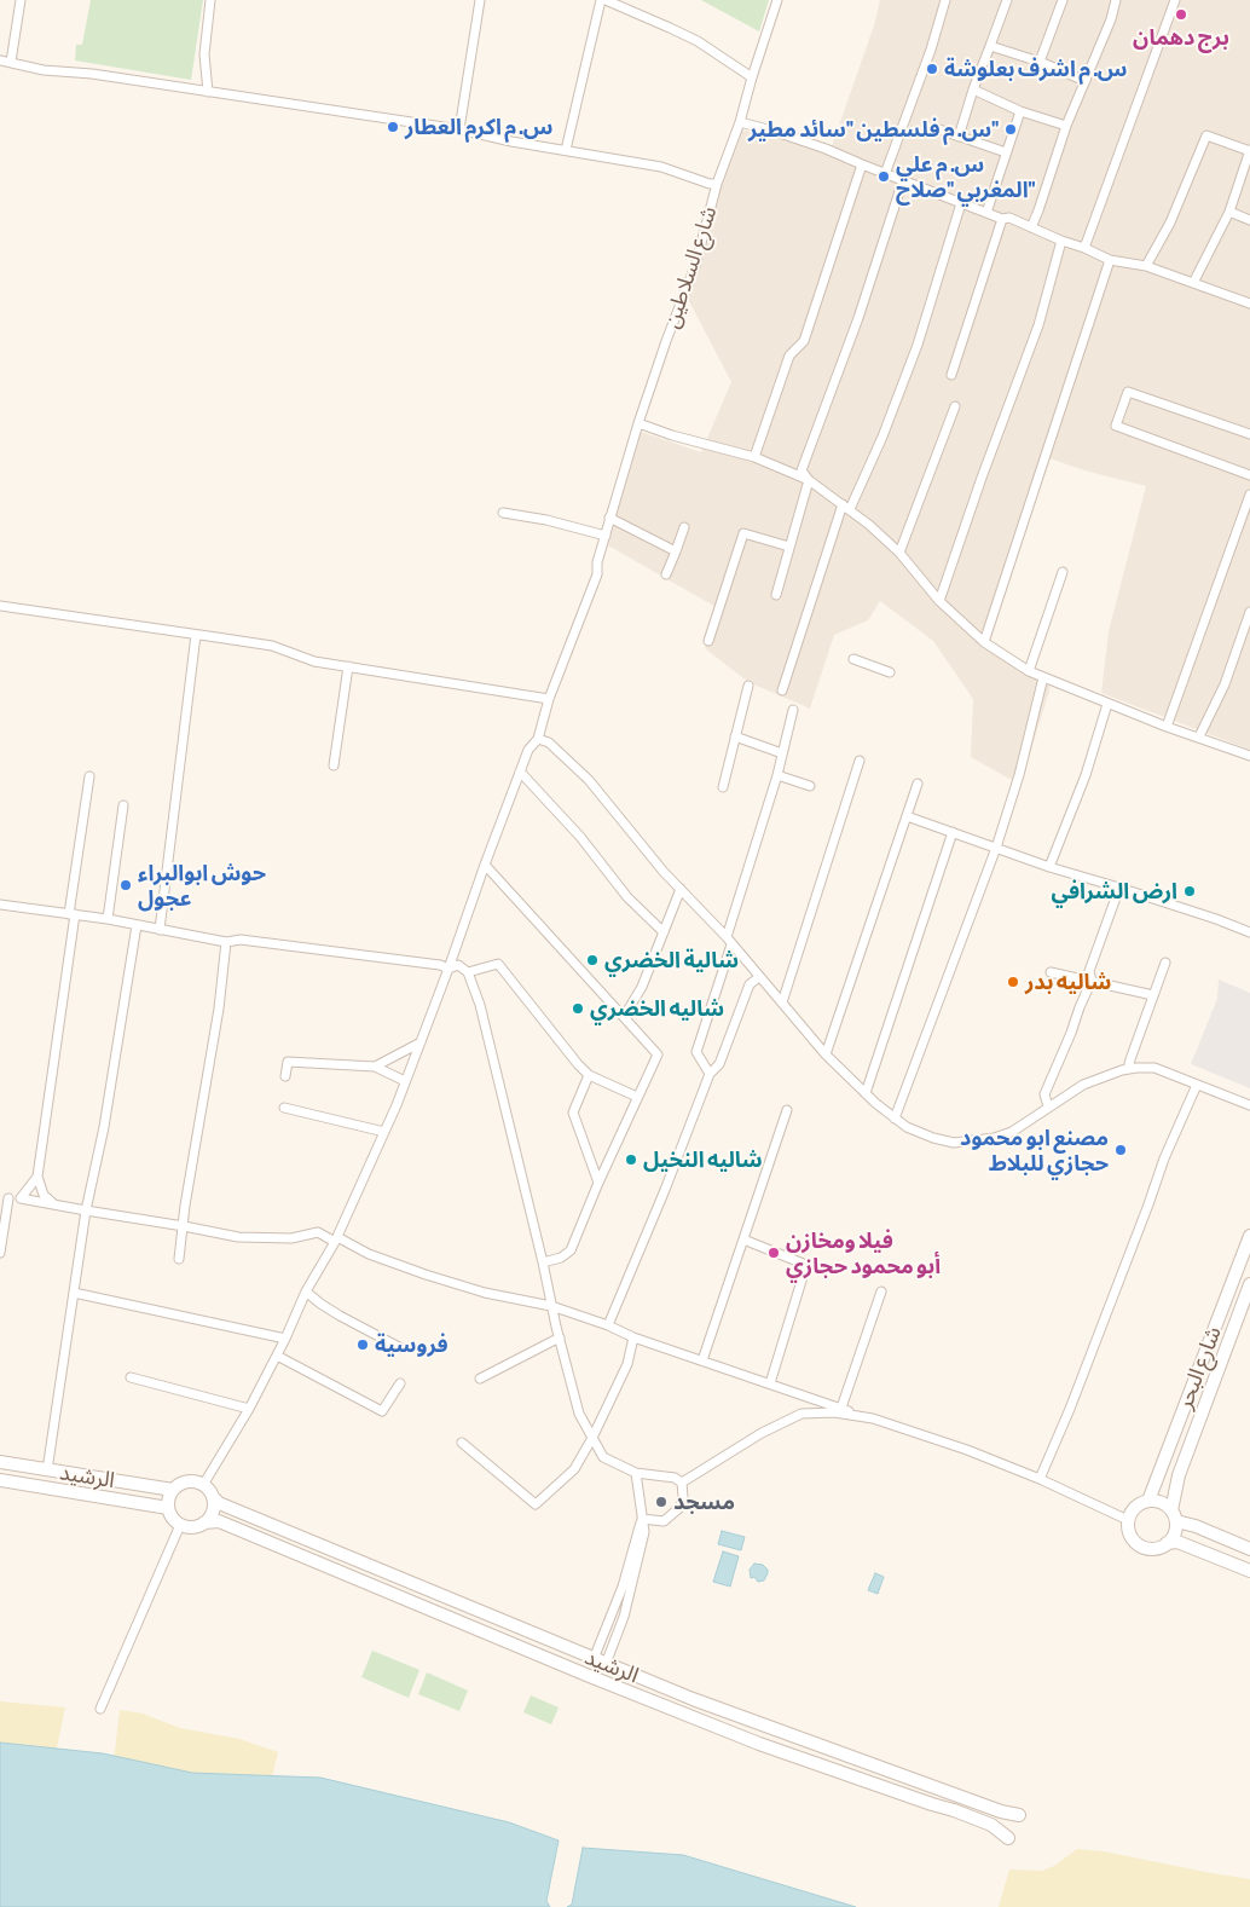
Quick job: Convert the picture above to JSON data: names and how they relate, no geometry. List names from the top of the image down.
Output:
{
  "streets": {
    "main road": ["شارع البحر", "الرشيد"],
    "street": ["شارع السلاطين"]
  },
  "crossings": [
    ["شارع السلاطين", "الرشيد"]
  ],
  "places": [
    "برج دهمان",
    "س. م اشرف بعلوشة",
    "س. م اكرم العطار",
    "س. م فلسطين \"سائد مطير\"",
    "س. م علي المغربي \"صلاح\"",
    "حوش ابوالبراء عجول",
    "ارض الشرافي",
    "شالية الخضري",
    "شاليه بدر",
    "شاليه الخضري",
    "مصنع ابو محمود حجازي للبلاط",
    "شاليه النخيل",
    "فيلا ومخازن أبو محمود حجازي",
    "فروسية",
    "مسجد"
  ]
}
